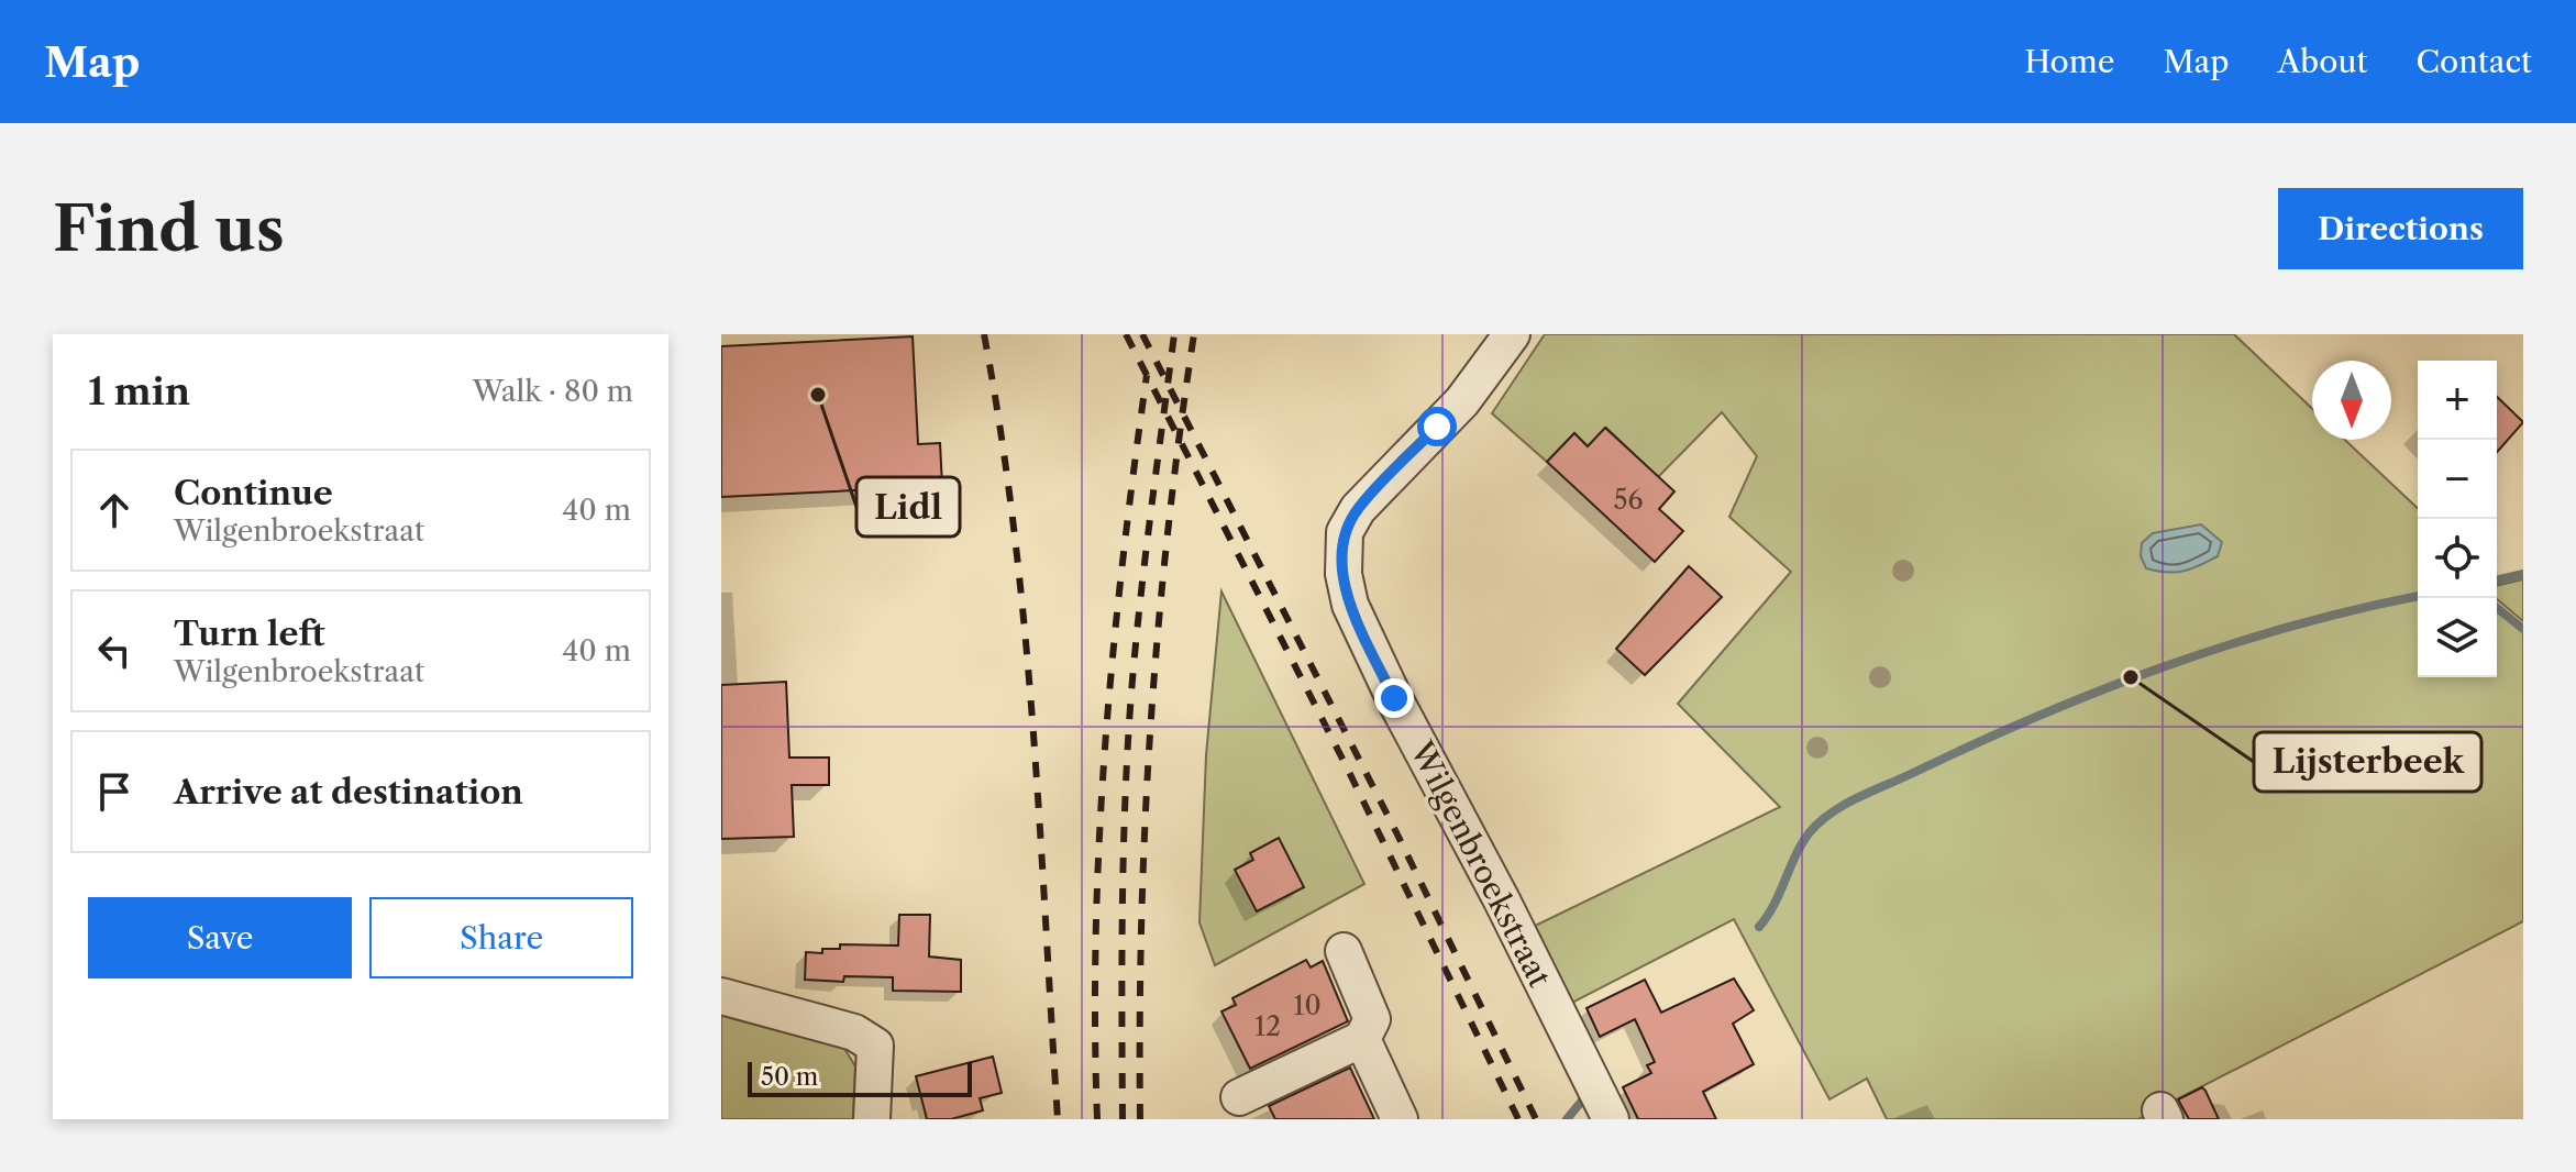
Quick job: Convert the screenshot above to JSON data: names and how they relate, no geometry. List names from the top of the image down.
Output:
{
  "streets": {
    "street": ["Wilgenbroekstraat"]
  },
  "places": ["Lidl", "Lijsterbeek"],
  "house_numbers": ["56", "10", "12"],
  "scale_bar": "50 m",
  "north": "bottom",
  "page": {
    "header": "Map",
    "nav": [
      "Home",
      "Map",
      "About",
      "Contact"
    ],
    "buttons": [
      "Directions",
      ["Save", "Share"]
    ],
    "title": "Find us",
    "heading": ["1 min", "Walk · 80 m"],
    "map_buttons": ["+", "−"],
    "list": [
      ["Continue", "Wilgenbroekstraat", "40 m"],
      ["Turn left", "Wilgenbroekstraat", "40 m"],
      "Arrive at destination"
    ],
    "scale": "50 m"
  }
}
